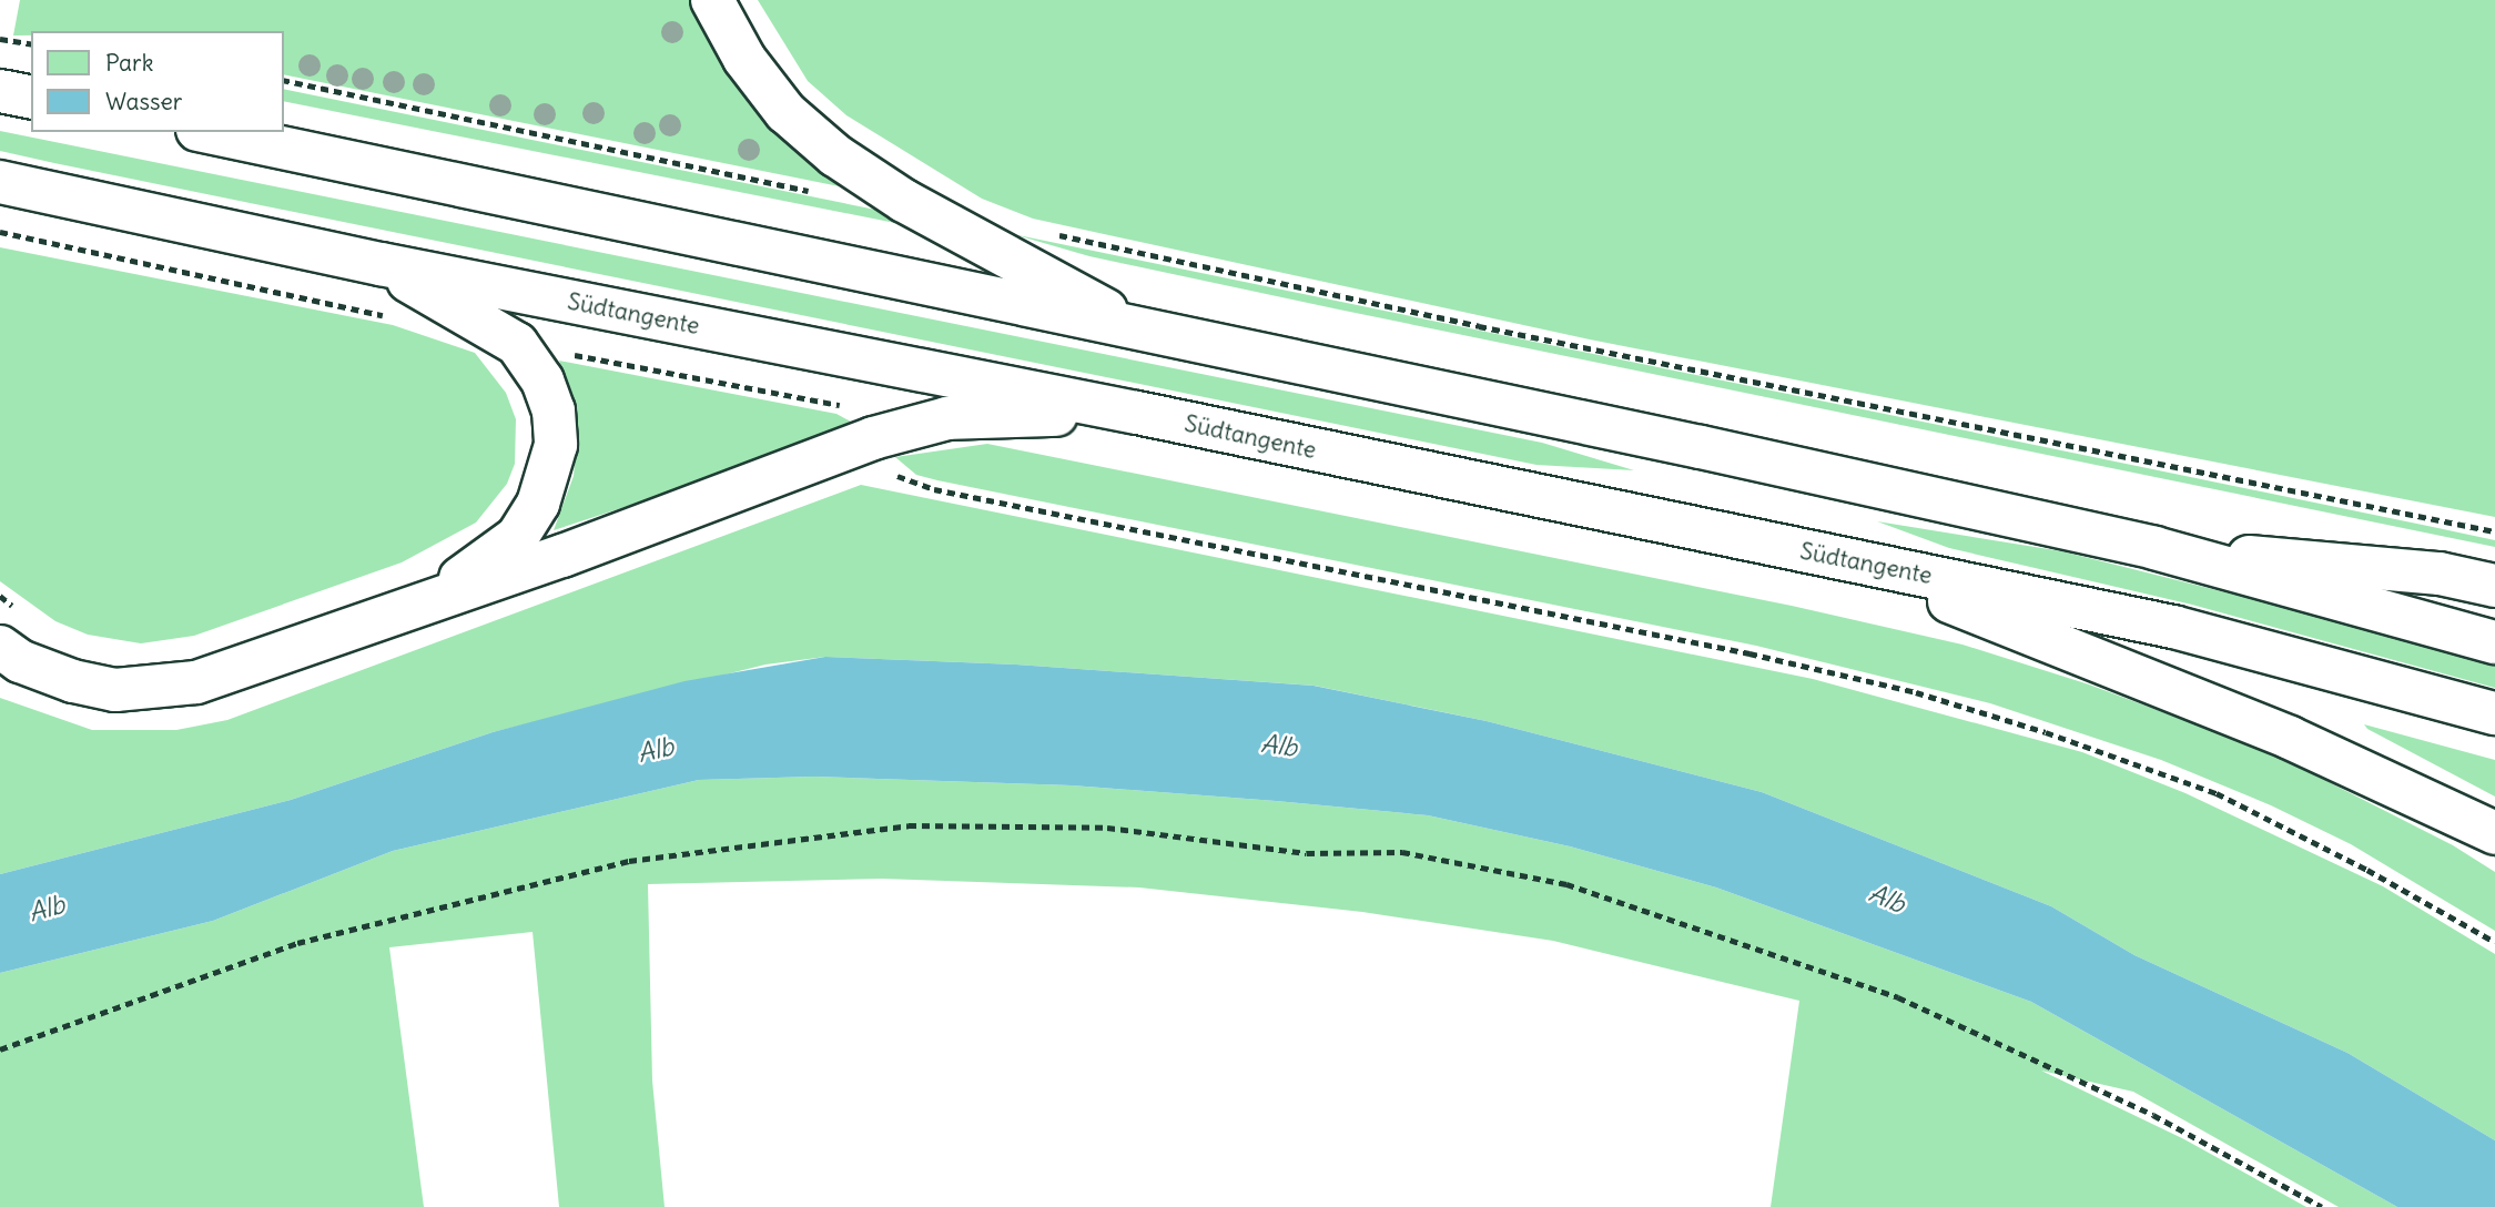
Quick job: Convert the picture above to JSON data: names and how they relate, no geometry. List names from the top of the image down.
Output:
{
  "streets": {
    "highway": ["Südtangente"]
  },
  "water": ["Alb"],
  "legend": ["Park", "Wasser"]
}
